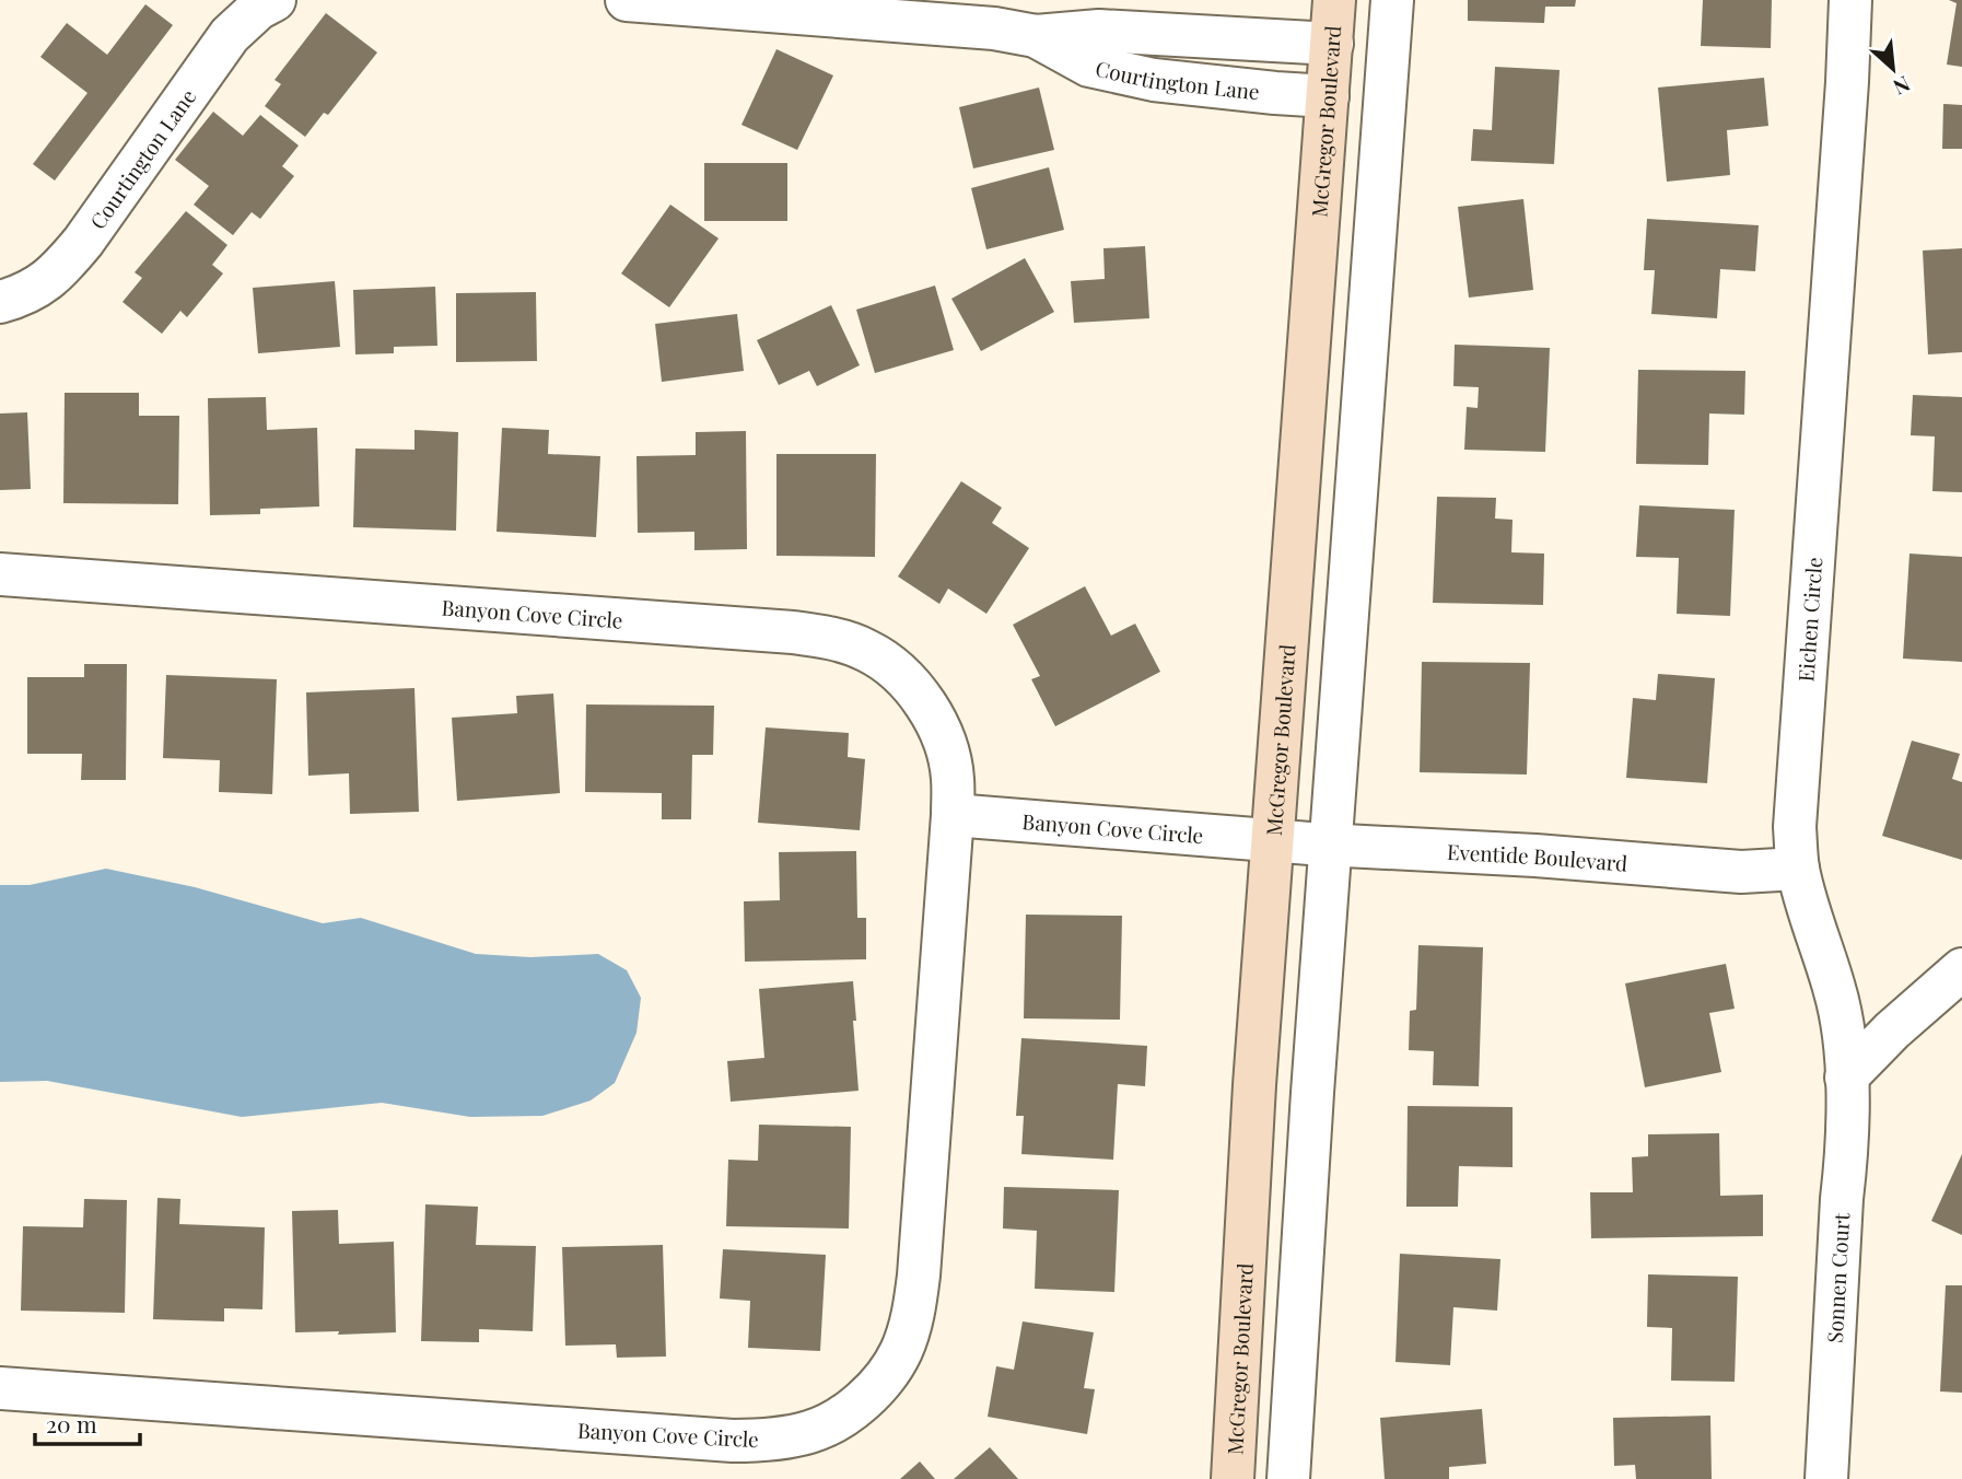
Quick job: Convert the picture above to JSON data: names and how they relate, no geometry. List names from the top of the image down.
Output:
{
  "streets": {
    "main road": ["McGregor Boulevard"],
    "street": [
      "Courtington Lane",
      "Banyon Cove Circle",
      "Eichen Circle",
      "Eventide Boulevard",
      "Sonnen Court"
    ]
  },
  "crossings": [
    ["Courtington Lane", "McGregor Boulevard"],
    ["McGregor Boulevard", "Banyon Cove Circle"],
    ["McGregor Boulevard", "Eventide Boulevard"],
    ["Banyon Cove Circle", "Eventide Boulevard"],
    ["Eichen Circle", "Eventide Boulevard"],
    ["Eichen Circle", "Sonnen Court"]
  ],
  "scale_bar": "20 m",
  "north": "bottom right"
}
